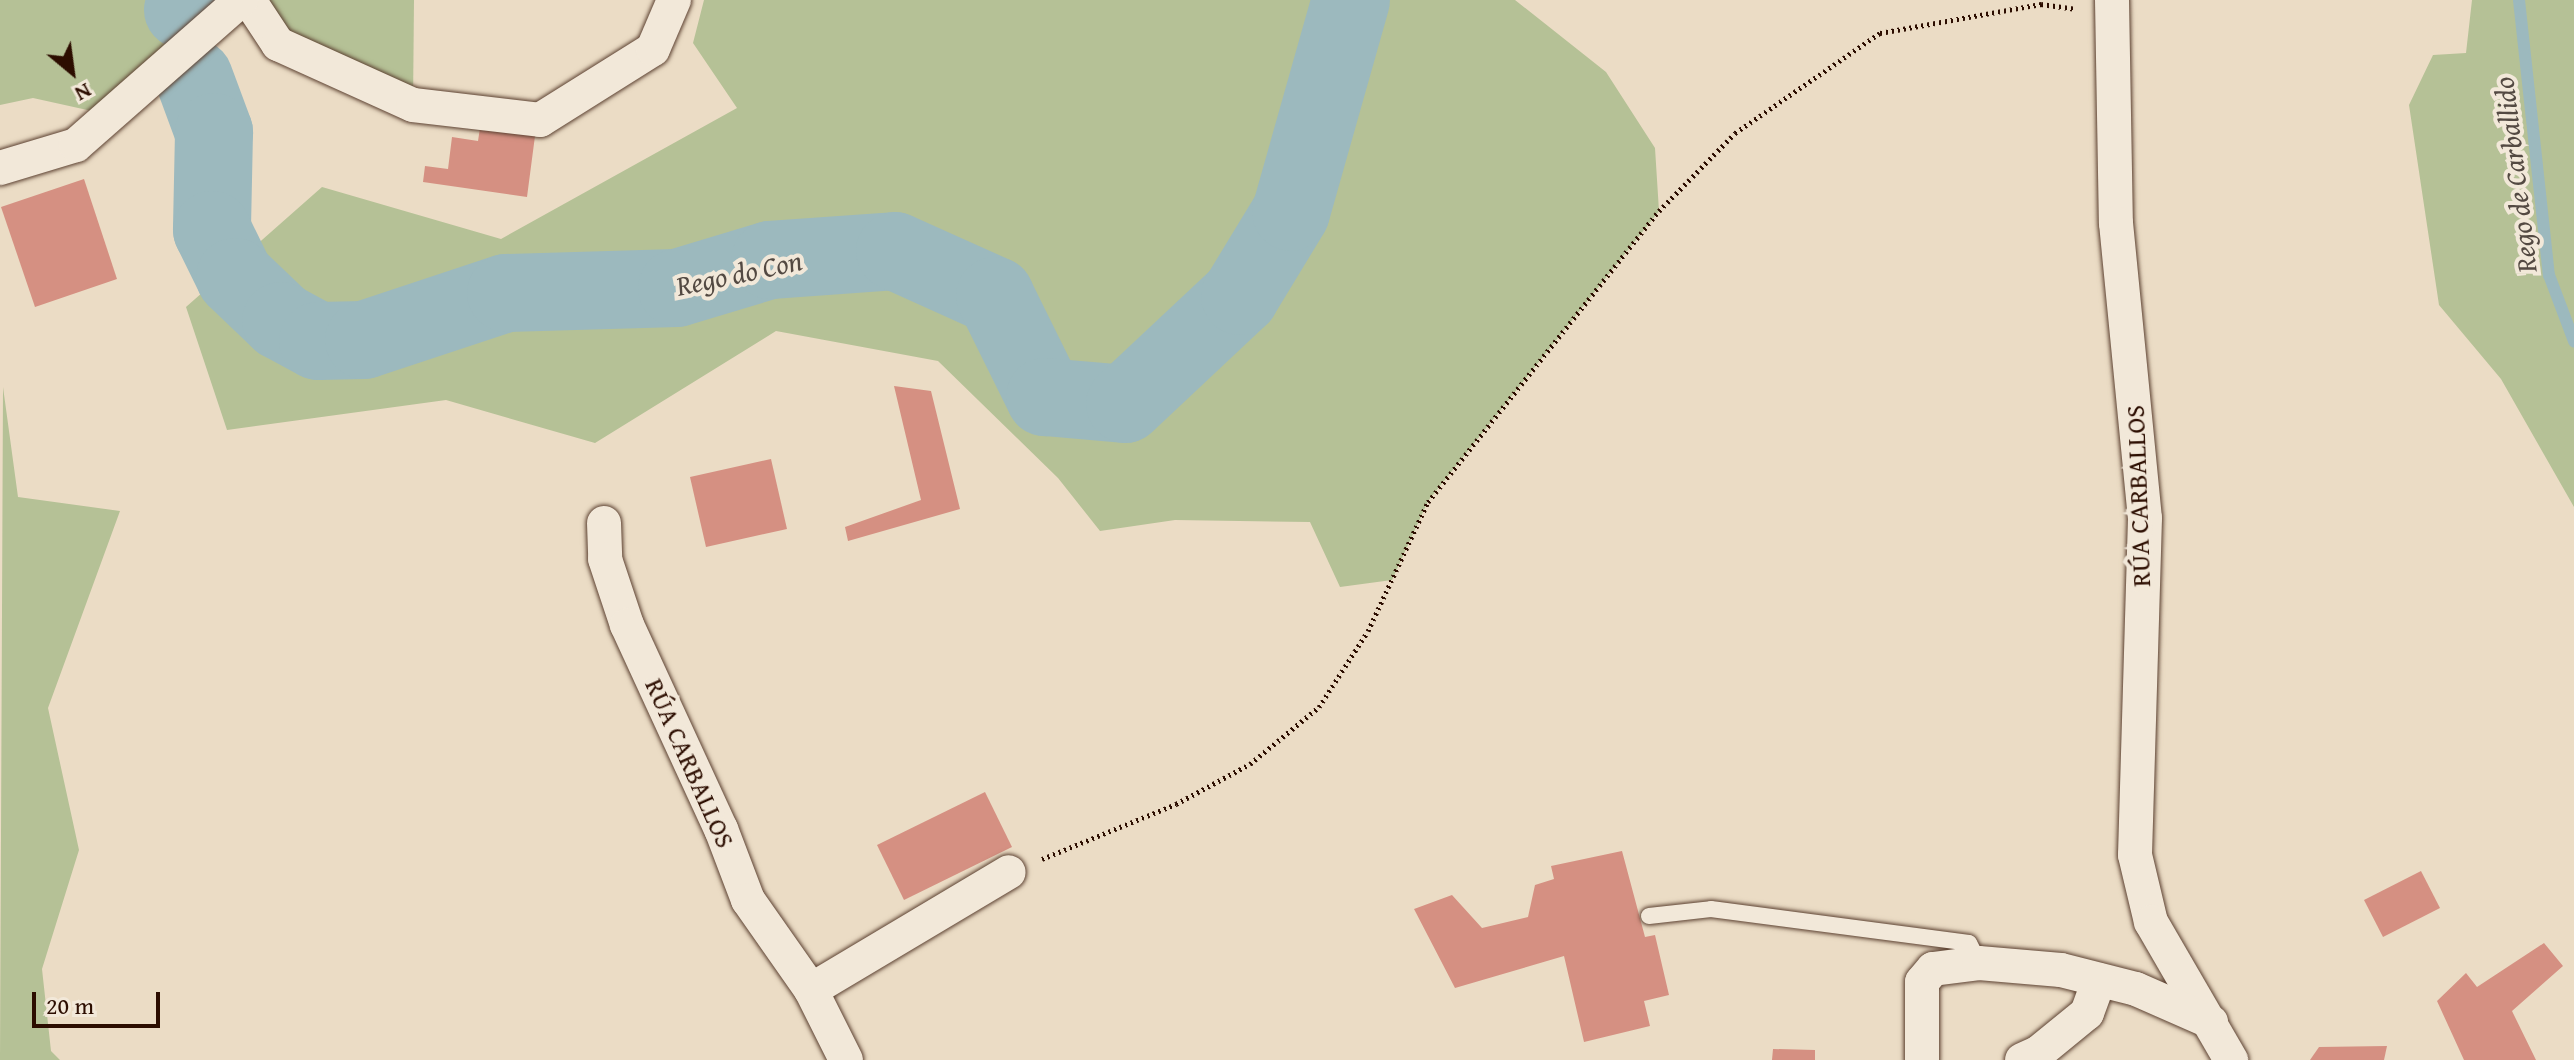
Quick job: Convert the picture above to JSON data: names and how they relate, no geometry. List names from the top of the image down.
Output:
{
  "streets": {
    "street": ["RÚA CARBALLOS"]
  },
  "water": ["Rego de Carballido", "Rego do Con"],
  "scale_bar": "20 m",
  "north": "bottom right"
}
